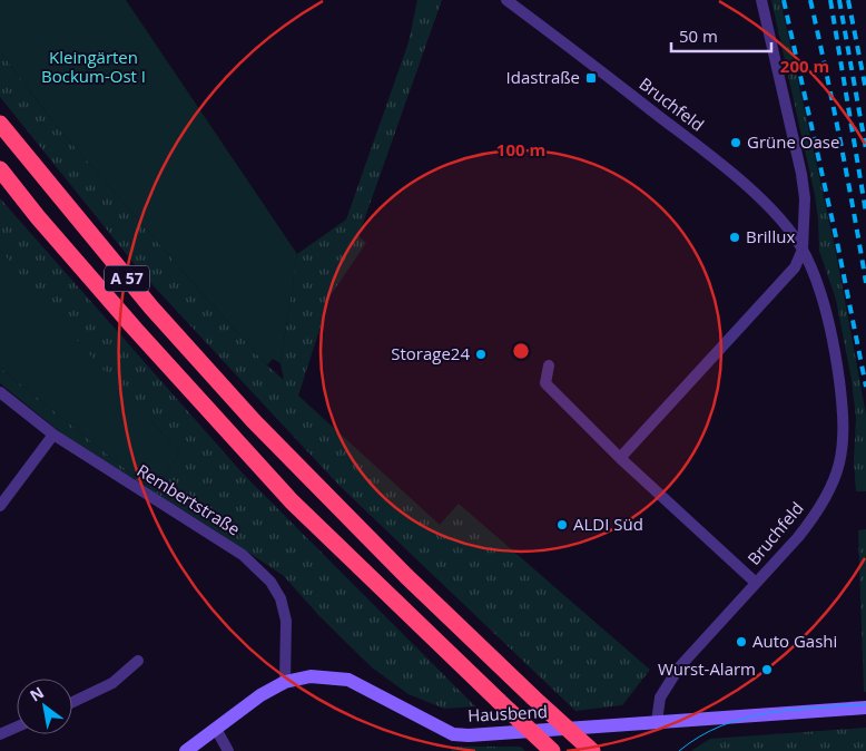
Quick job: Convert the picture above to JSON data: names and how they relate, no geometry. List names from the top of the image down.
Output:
{
  "streets": {
    "highway": ["A 57"],
    "main road": ["Hausbend"],
    "street": ["Bruchfeld", "Rembertstraße"]
  },
  "crossings": [
    ["Bruchfeld", "Hausbend"],
    ["Rembertstraße", "Hausbend"]
  ],
  "parks": ["Kleingärten Bockum-Ost I"],
  "places": {
    "transit": ["Idastraße"],
    "other": [
      "Grüne Oase",
      "Brillux",
      "Storage24",
      "ALDI Süd",
      "Auto Gashi",
      "Wurst-Alarm"
    ]
  },
  "scale_bar": "50 m",
  "north": "top left",
  "rings": ["200 m", "100 m"]
}
